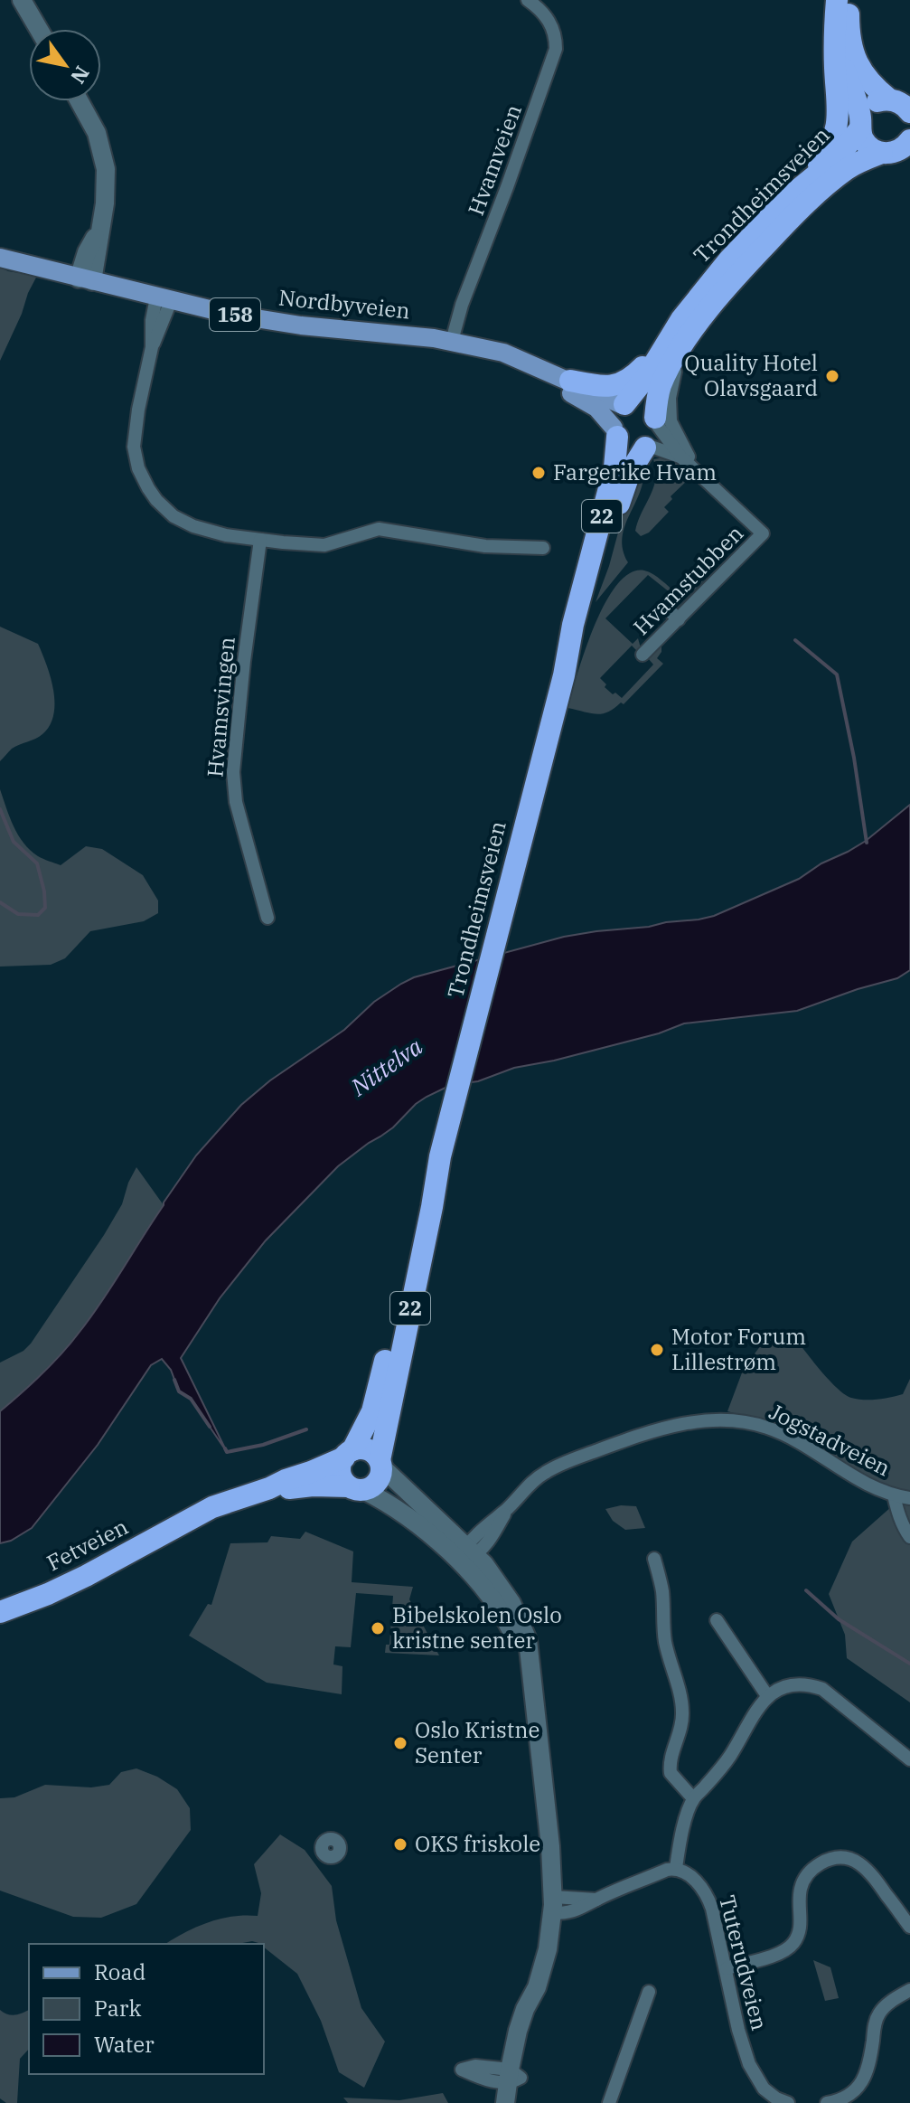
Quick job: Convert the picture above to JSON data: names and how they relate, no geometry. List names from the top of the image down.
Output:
{
  "streets": {
    "highway": ["Trondheimsveien", "22", "Fetveien"],
    "main road": ["Nordbyveien", "158"],
    "street": [
      "Hvamveien",
      "Hvamstubben",
      "Hvamsvingen",
      "Jogstadveien",
      "Tuterudveien"
    ]
  },
  "crossings": [
    ["Hvamveien", "Nordbyveien"],
    ["Trondheimsveien", "Nordbyveien"],
    ["Trondheimsveien", "22"],
    ["Trondheimsveien", "Fetveien"],
    ["Nordbyveien", "22"],
    ["22", "Fetveien"]
  ],
  "water": ["Nittelva"],
  "places": [
    "Quality Hotel Olavsgaard",
    "Fargerike Hvam",
    "Motor Forum Lillestrøm",
    "Bibelskolen Oslo kristne senter",
    "Oslo Kristne Senter",
    "OKS friskole"
  ],
  "legend": ["Road", "Park", "Water"],
  "north": "bottom right"
}
